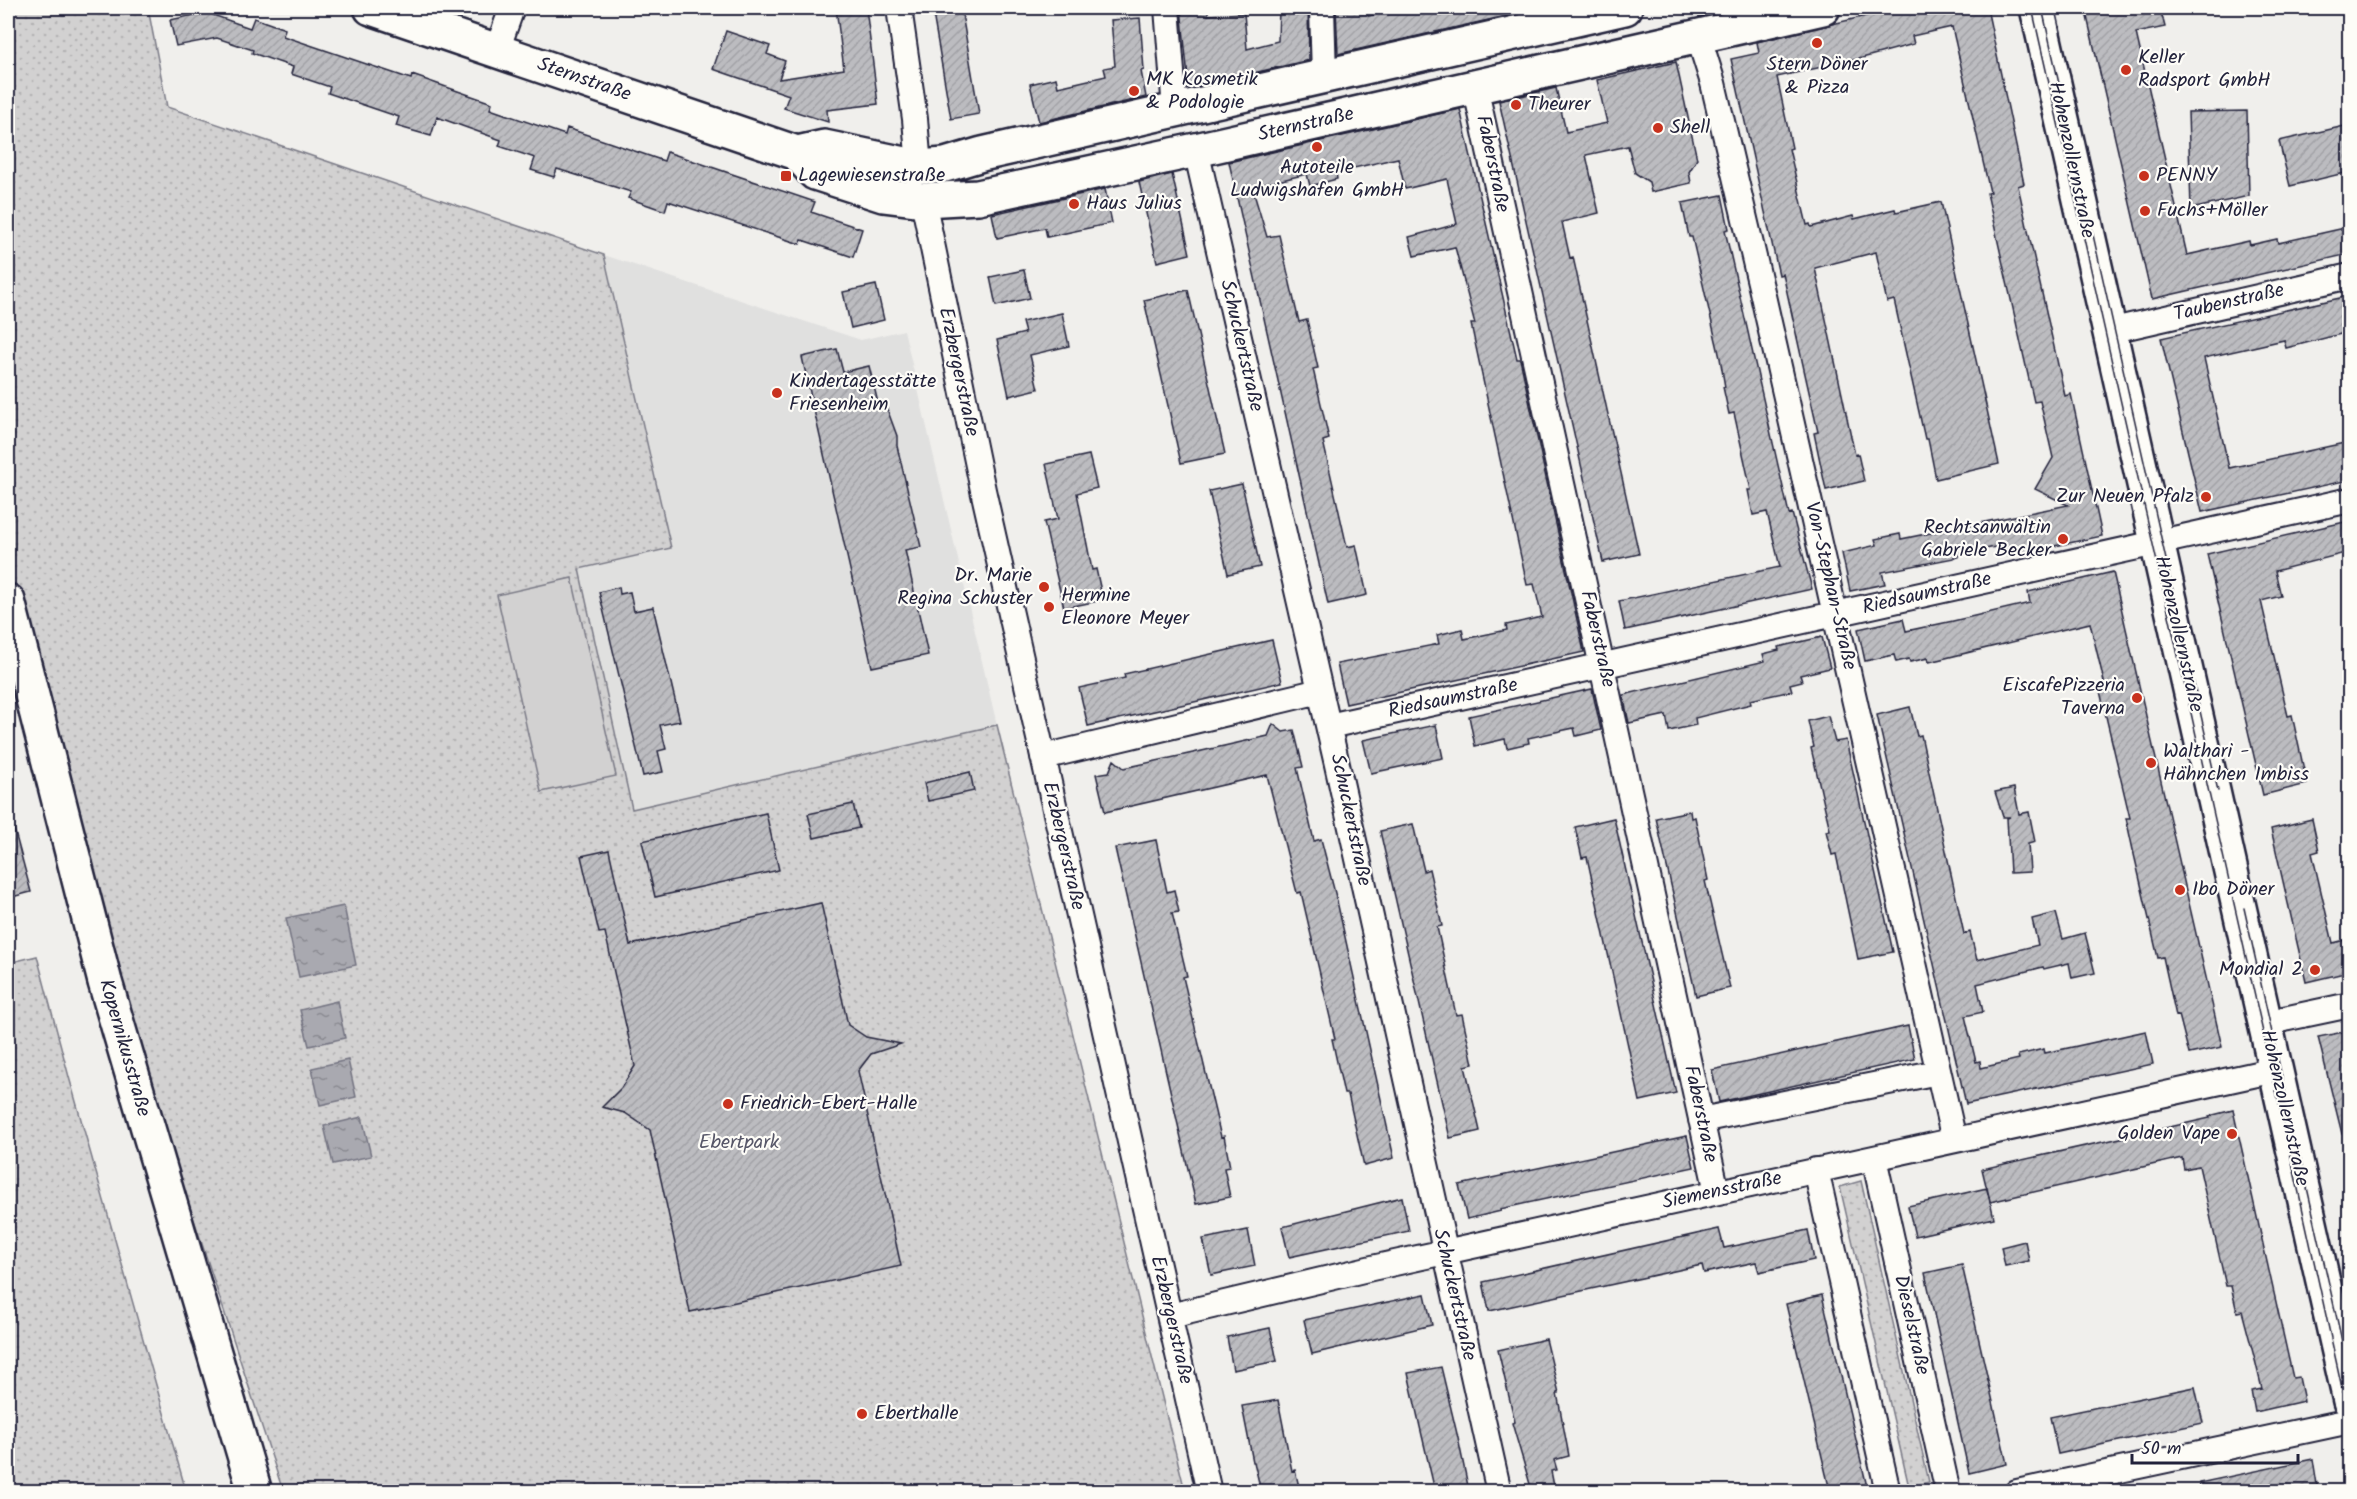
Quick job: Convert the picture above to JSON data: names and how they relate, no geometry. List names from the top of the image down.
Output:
{
  "streets": {
    "main road": ["Sternstraße", "Hohenzollernstraße", "Kopernikusstraße"],
    "street": [
      "Faberstraße",
      "Taubenstraße",
      "Schuckertstraße",
      "Erzbergerstraße",
      "Von-Stephan-Straße",
      "Riedsaumstraße",
      "Siemensstraße",
      "Dieselstraße"
    ]
  },
  "crossings": [
    ["Sternstraße", "Faberstraße"],
    ["Sternstraße", "Schuckertstraße"],
    ["Sternstraße", "Erzbergerstraße"],
    ["Sternstraße", "Von-Stephan-Straße"],
    ["Hohenzollernstraße", "Taubenstraße"],
    ["Hohenzollernstraße", "Riedsaumstraße"],
    ["Hohenzollernstraße", "Siemensstraße"],
    ["Faberstraße", "Riedsaumstraße"],
    ["Faberstraße", "Siemensstraße"],
    ["Schuckertstraße", "Riedsaumstraße"],
    ["Schuckertstraße", "Siemensstraße"],
    ["Erzbergerstraße", "Siemensstraße"],
    ["Von-Stephan-Straße", "Riedsaumstraße"],
    ["Von-Stephan-Straße", "Siemensstraße"],
    ["Siemensstraße", "Dieselstraße"]
  ],
  "parks": ["Ebertpark"],
  "places": {
    "other": [
      "Stern Döner & Pizza",
      "Keller Radsport GmbH",
      "MK Kosmetik & Podologie",
      "Theurer",
      "Shell",
      "Autoteile Ludwigshafen GmbH",
      "PENNY",
      "Haus Julius",
      "Fuchs+Möller",
      "Kindertagesstätte Friesenheim",
      "Zur Neuen Pfalz",
      "Rechtsanwältin Gabriele Becker",
      "Dr. Marie Regina Schuster",
      "Hermine Eleonore Meyer",
      "EiscafePizzeria Taverna",
      "Walthari - Hähnchen Imbiss",
      "Ibo Döner",
      "Mondial 2",
      "Friedrich-Ebert-Halle",
      "Golden Vape",
      "Eberthalle"
    ],
    "transit": ["Lagewiesenstraße"]
  },
  "scale_bar": "50 m"
}
